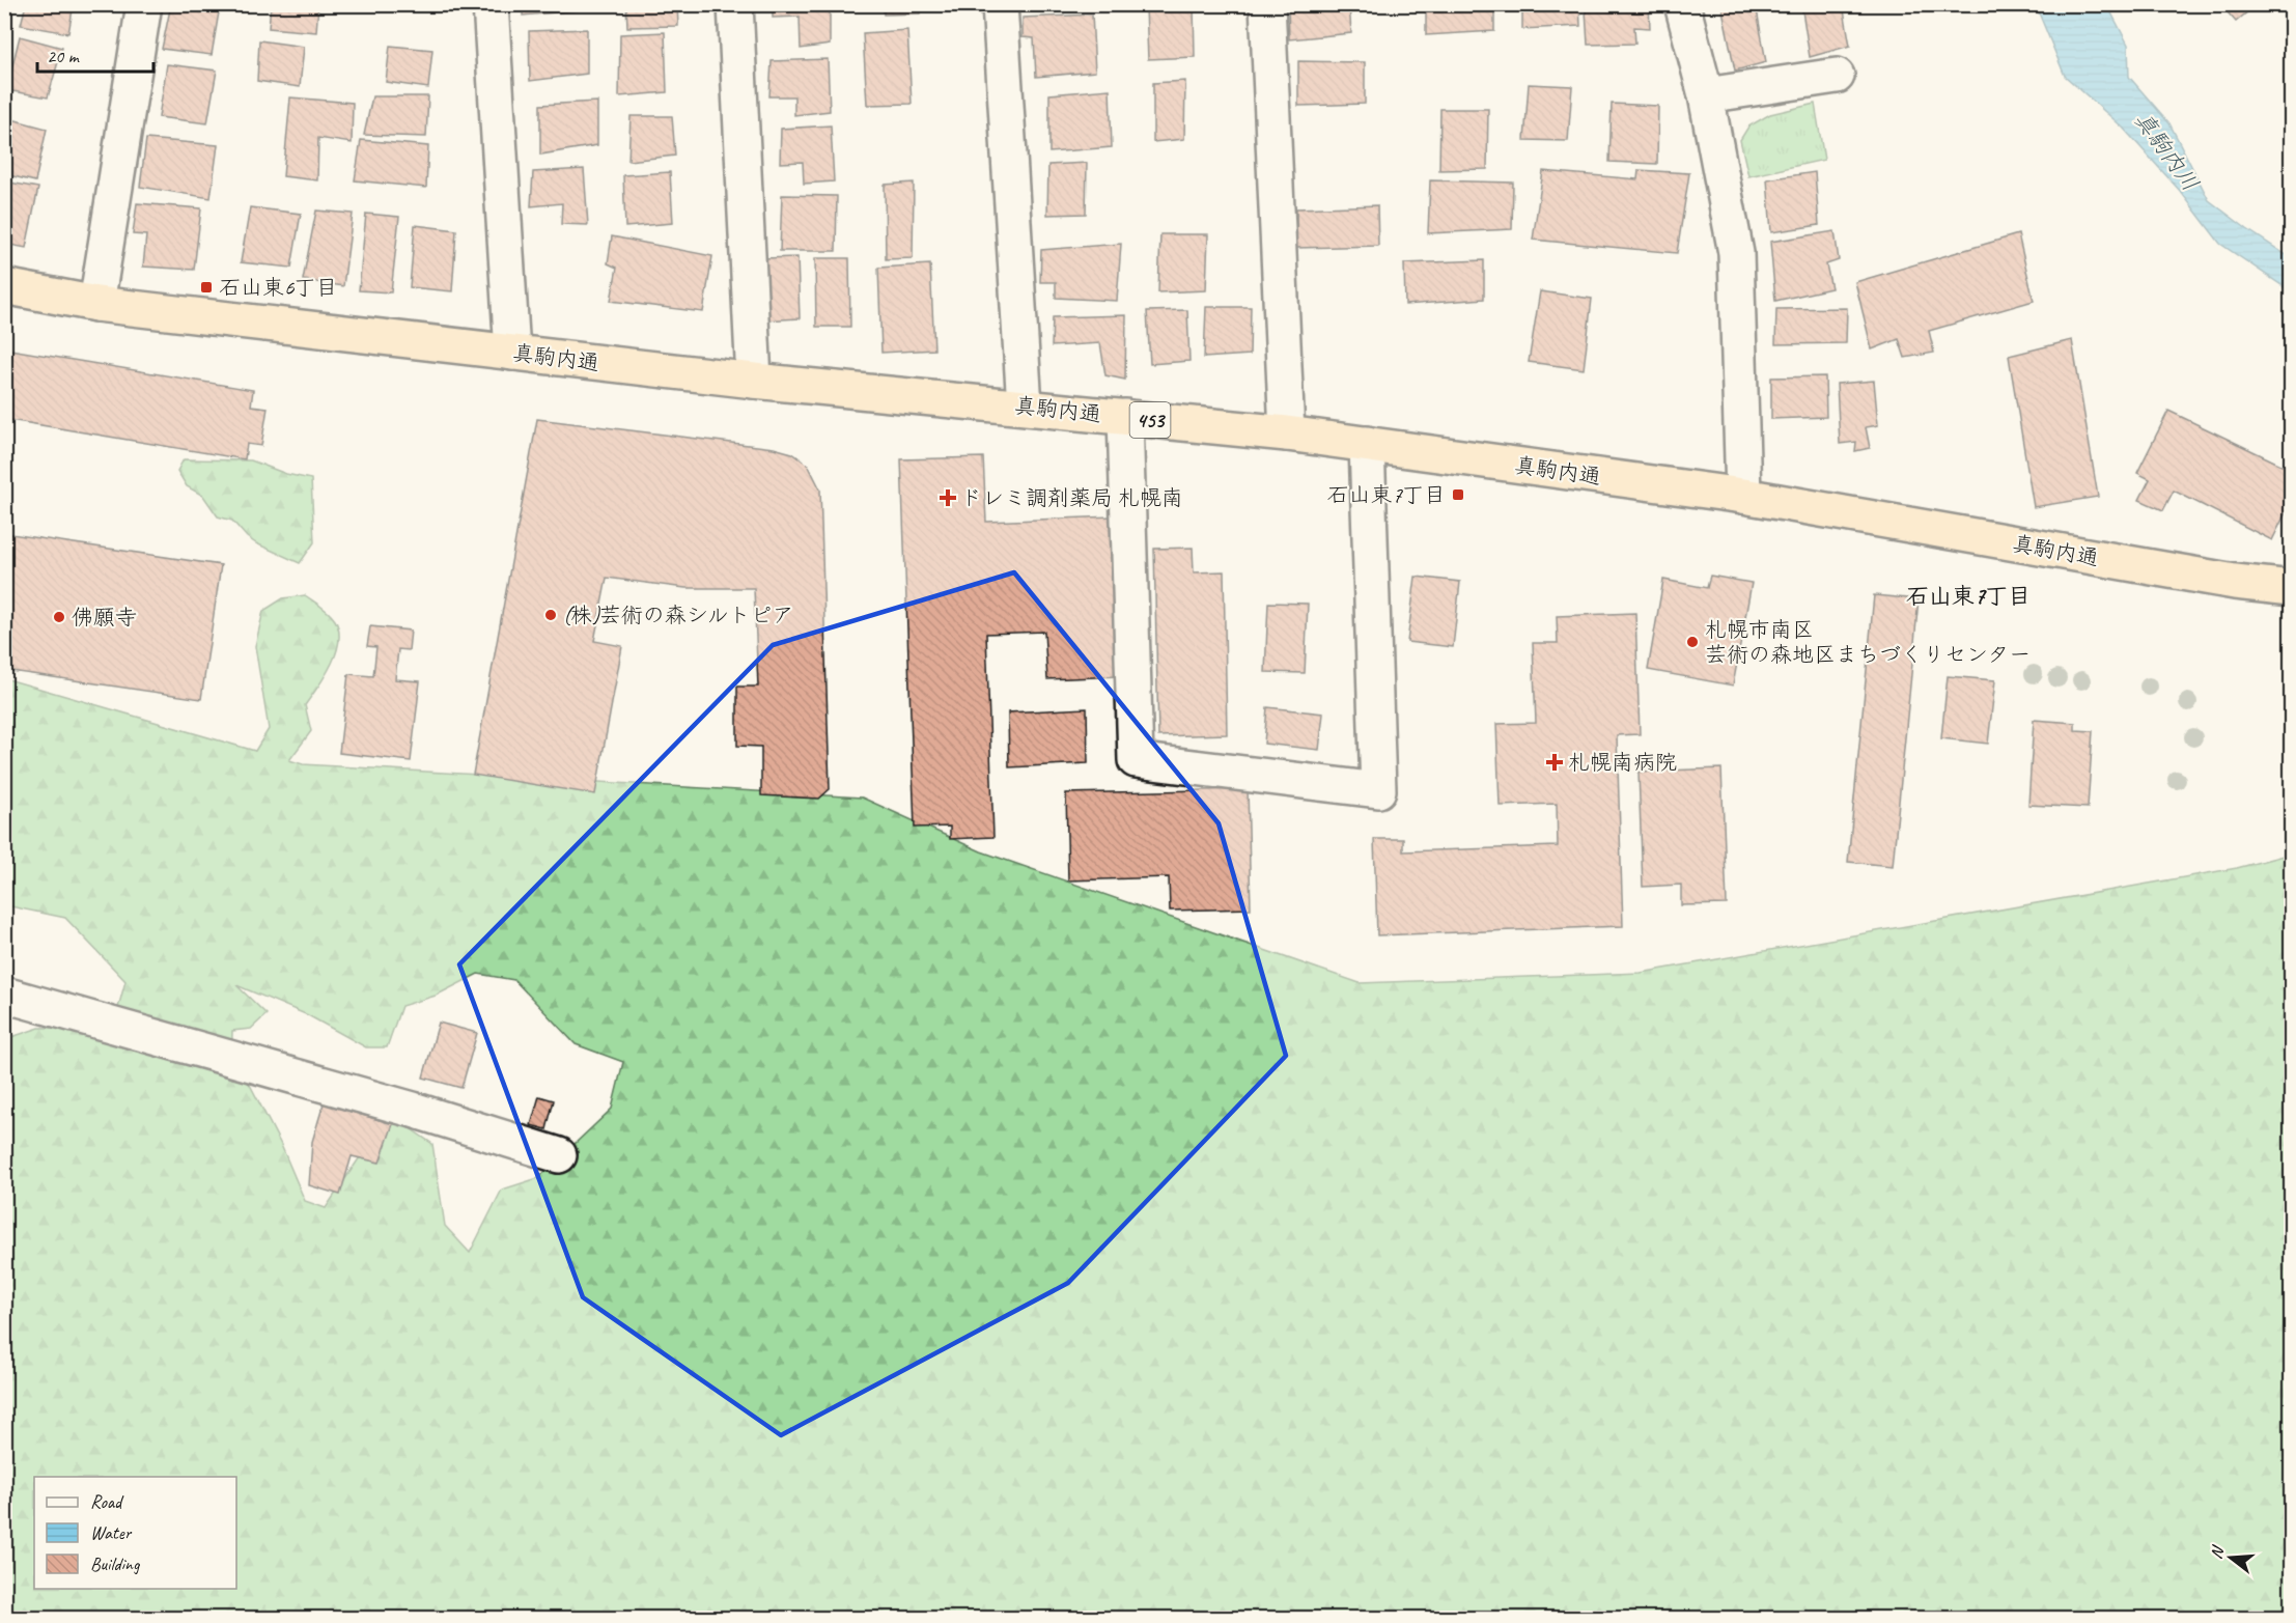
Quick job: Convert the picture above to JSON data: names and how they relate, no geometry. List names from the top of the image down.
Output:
{
  "streets": {
    "highway": ["真駒内通", "453"]
  },
  "districts": ["石山東7丁目"],
  "water": ["真駒内川"],
  "places": {
    "transit": ["石山東6丁目", "石山東7丁目"],
    "health": ["ドレミ調剤薬局 札幌南", "札幌南病院"],
    "other": ["(株)芸術の森シルトピア", "佛願寺", "札幌市南区 芸術の森地区まちづくりセンター"]
  },
  "legend": ["Road", "Water", "Building"],
  "scale_bar": "20 m",
  "north": "left"
}
